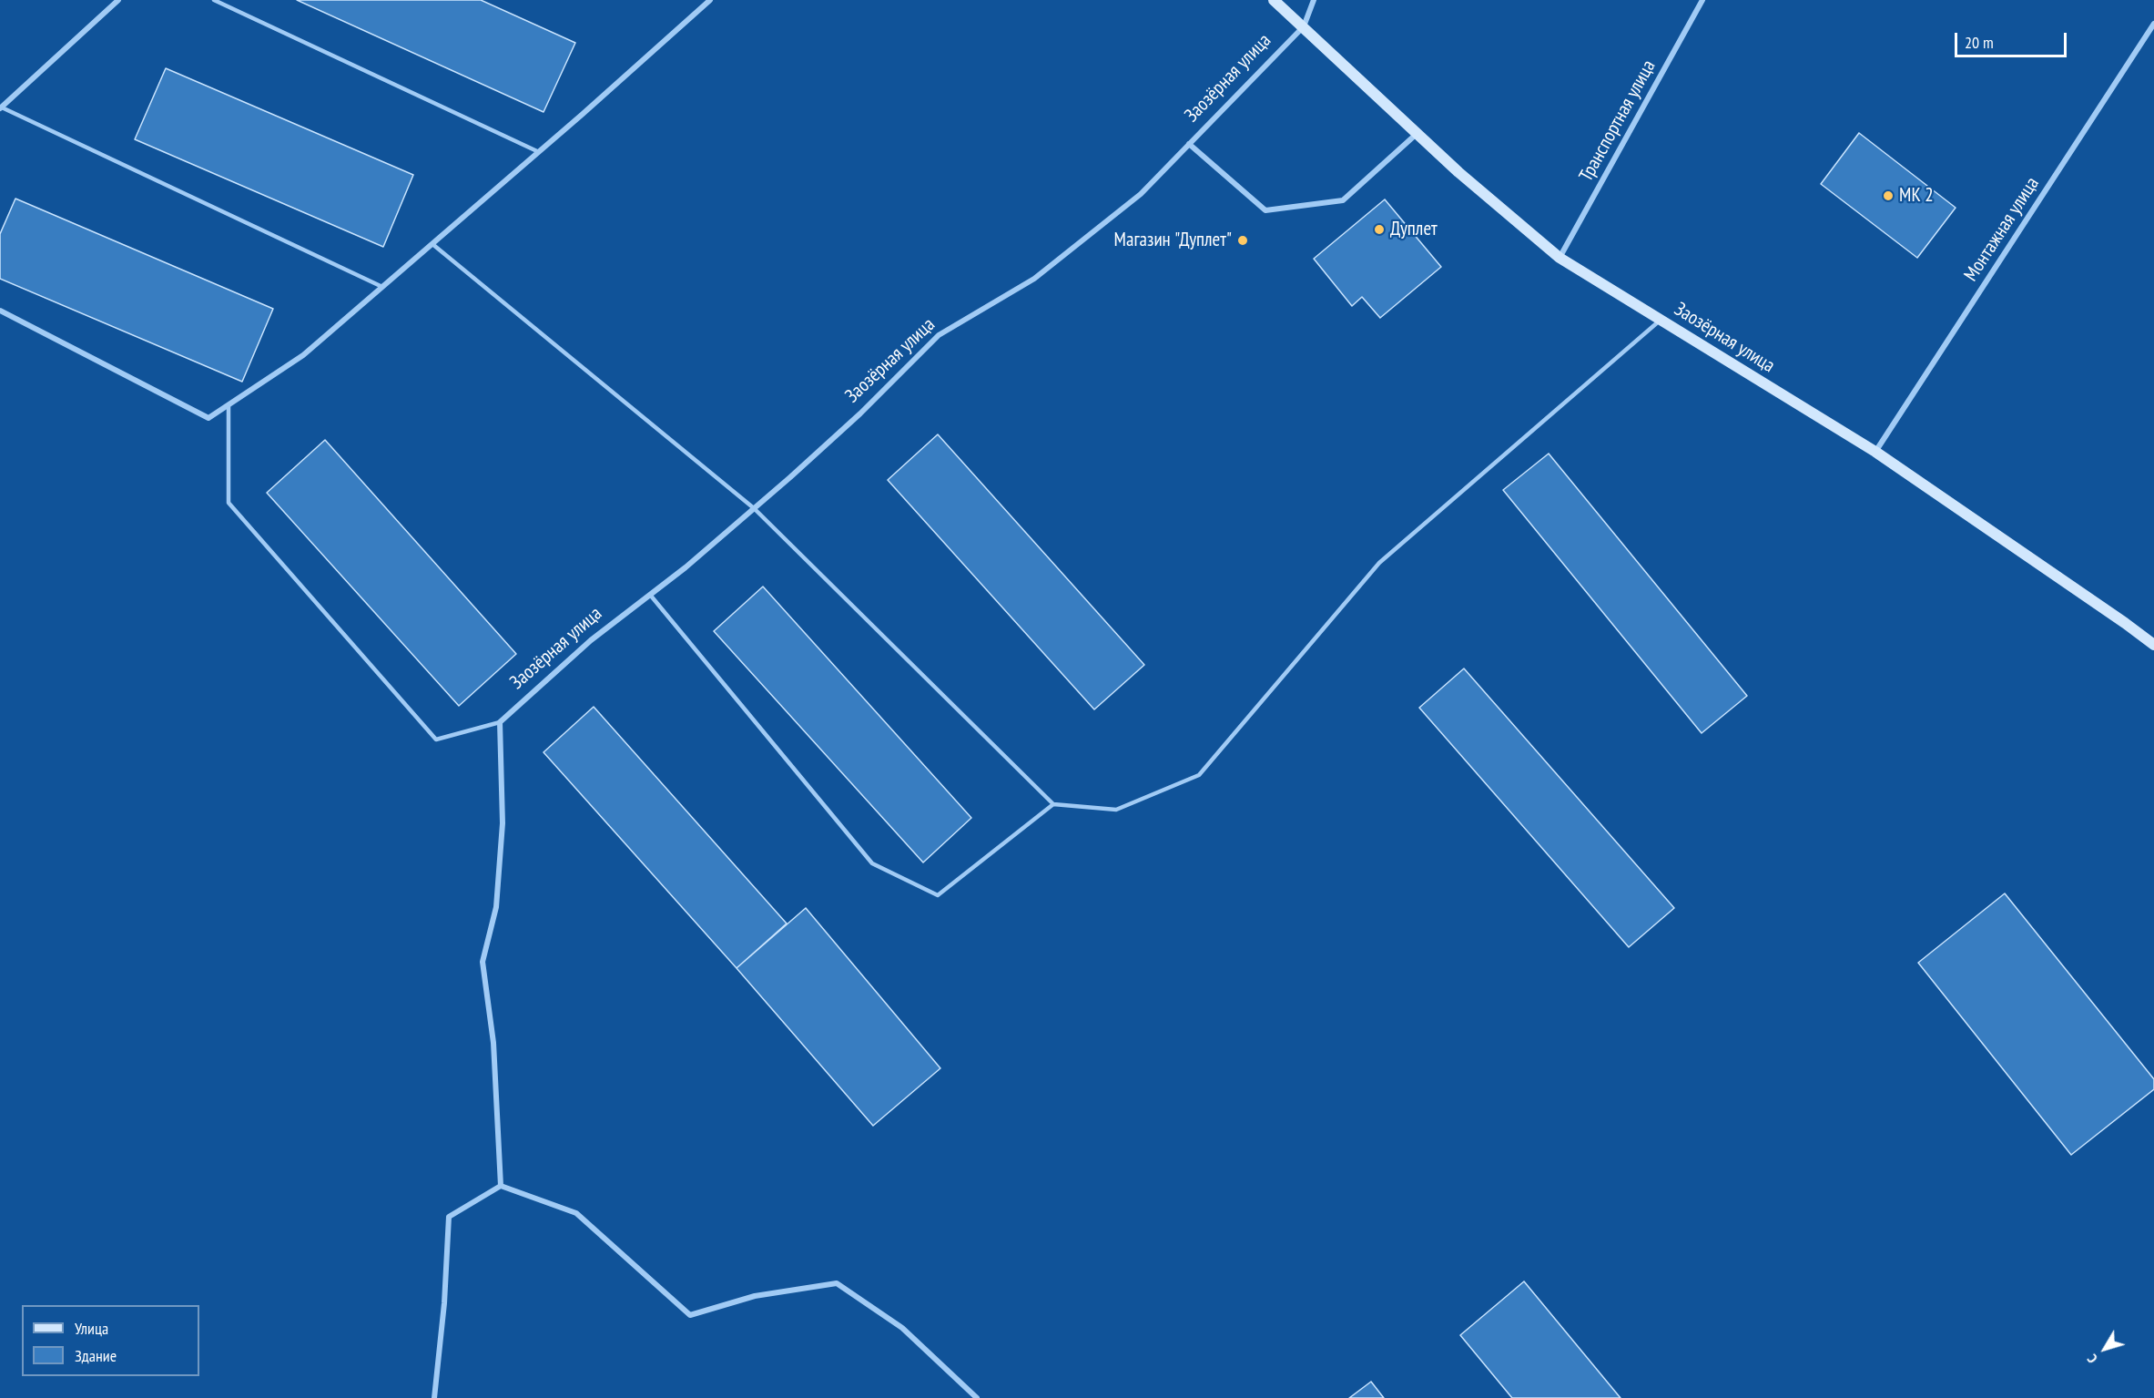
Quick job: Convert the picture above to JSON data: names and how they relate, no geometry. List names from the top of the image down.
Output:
{
  "streets": {
    "street": ["Заозёрная улица", "Транспортная улица", "Монтажная улица"]
  },
  "crossings": [
    ["Заозёрная улица", "Транспортная улица"],
    ["Заозёрная улица", "Монтажная улица"]
  ],
  "places": ["MK 2", "Дуплет", "Магазин \"Дуплет\""],
  "legend": ["Улица", "Здание"],
  "scale_bar": "20 m",
  "north": "bottom left"
}
